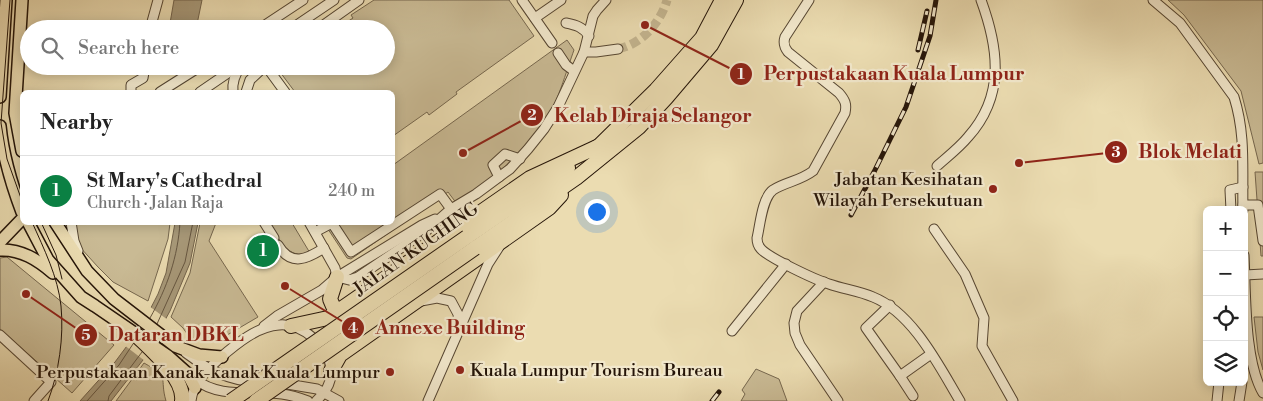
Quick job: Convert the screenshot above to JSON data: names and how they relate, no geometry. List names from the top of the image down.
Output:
{
  "streets": {
    "highway": ["JALAN KUCHING"]
  },
  "places": [
    "Perpustakaan Kuala Lumpur",
    "Kelab Diraja Selangor",
    "Blok Melati",
    "Jabatan Kesihatan Wilayah Persekutuan",
    "Annexe Building",
    "Dataran DBKL",
    "Kuala Lumpur Tourism Bureau",
    "Perpustakaan Kanak-kanak Kuala Lumpur"
  ],
  "page": {
    "search": "Search here",
    "heading": "Nearby",
    "list": [
      {
        "mark": "1",
        "name": "St Mary's Cathedral",
        "note": "Church · Jalan Raja",
        "value": "240 m"
      }
    ],
    "map_buttons": ["+", "−"],
    "pins": "1"
  }
}
